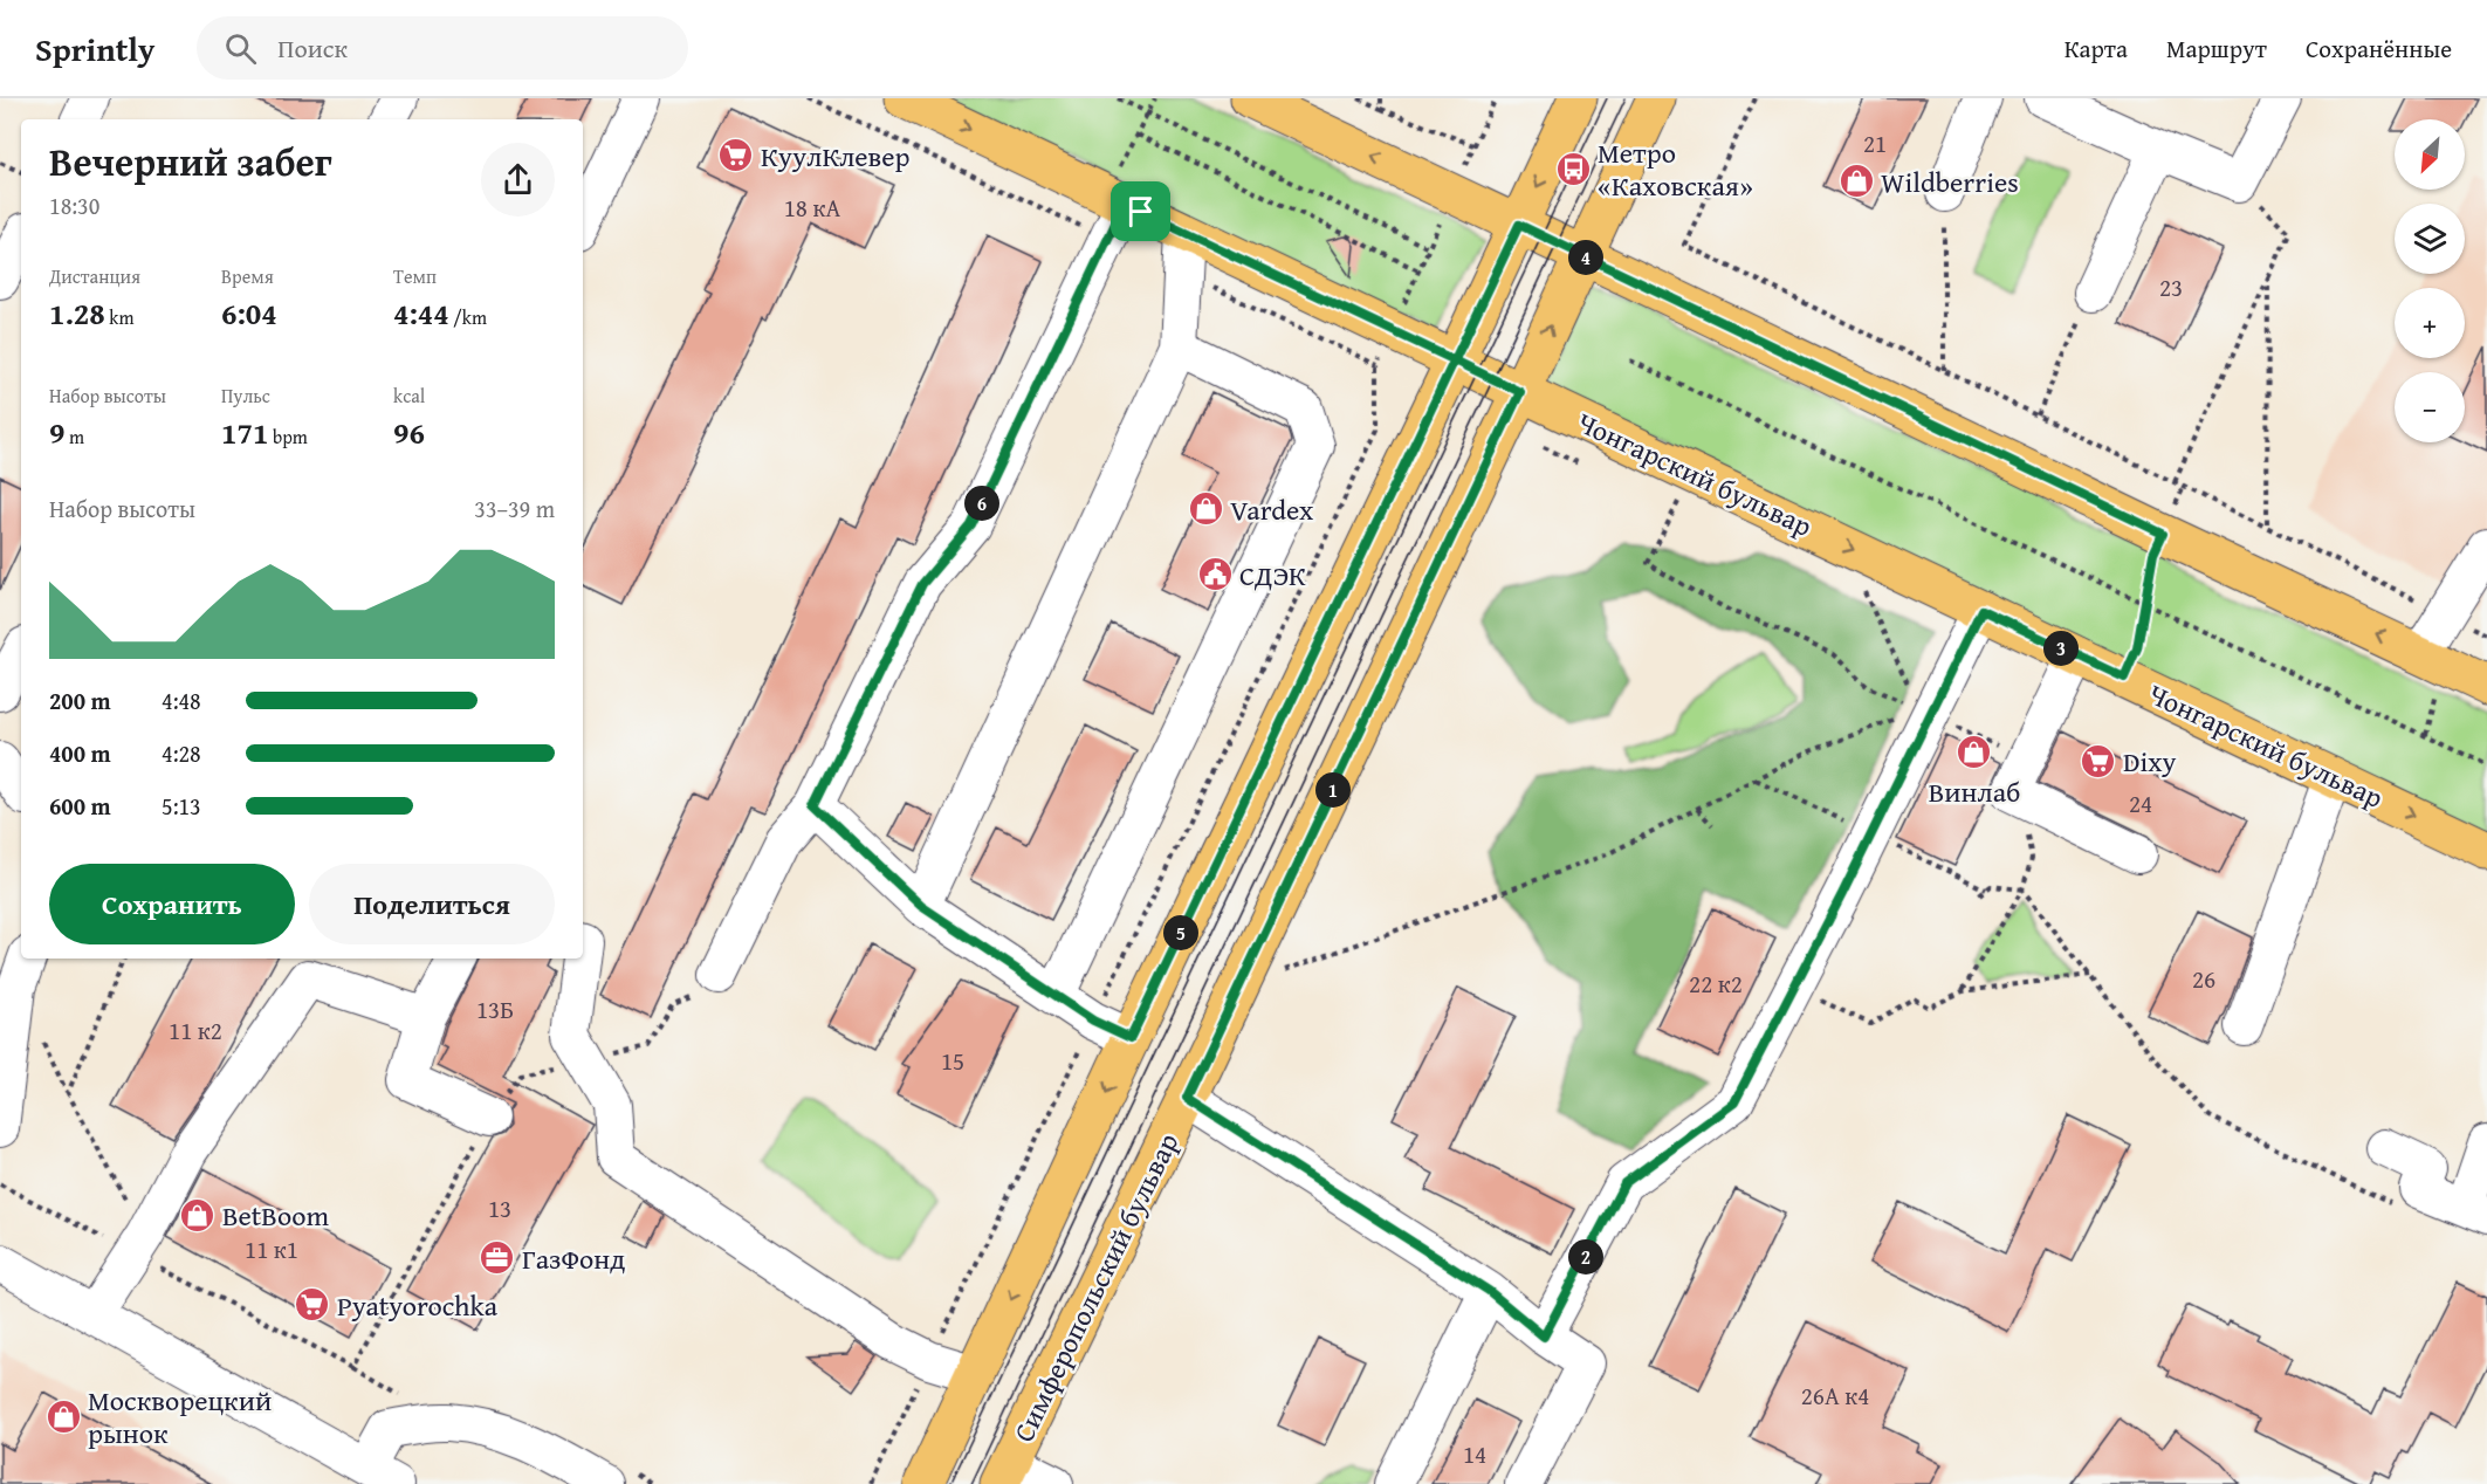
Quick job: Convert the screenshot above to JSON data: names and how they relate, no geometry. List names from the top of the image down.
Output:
{
  "streets": {
    "main road": ["Чонгарский бульвар", "Симферопольский бульвар"]
  },
  "crossings": [
    ["Чонгарский бульвар", "Симферопольский бульвар"]
  ],
  "places": {
    "supermarket": ["КуулКлевер", "Dixy", "Pyatyorochka"],
    "bus stop": ["Метро «Каховская»"],
    "shop": [
      "Wildberries",
      "Vardex",
      "Винлаб",
      "BetBoom",
      "Москворецкий рынок"
    ],
    "public building": ["СДЭК"],
    "office": ["ГазФонд"]
  },
  "house_numbers": [
    "21",
    "18 кА",
    "23",
    "24",
    "26",
    "22 к2",
    "13Б",
    "11 к2",
    "15",
    "13",
    "11 к1",
    "26А к4",
    "14"
  ],
  "north": "bottom left",
  "page": {
    "header": "Sprintly",
    "search": "Поиск",
    "nav": ["Карта", "Маршрут", "Сохранённые"],
    "map_buttons": ["+", "−"],
    "heading": ["Вечерний забег", "18:30"],
    "stats": [
      ["Дистанция", "1.28 km"],
      ["Время", "6:04"],
      ["Темп", "4:44 /km"],
      ["Набор высоты", "9 m"],
      ["Пульс", "171 bpm"],
      ["kcal", "96"]
    ],
    "pins": [
      "4",
      "6",
      "3",
      "1",
      "5",
      "2"
    ],
    "chart": ["Набор высоты", "33–39 m"],
    "list": [
      {
        "name": "200 m",
        "note": "4:48"
      },
      {
        "name": "400 m",
        "note": "4:28"
      },
      {
        "name": "600 m",
        "note": "5:13"
      }
    ],
    "buttons": ["Сохранить", "Поделиться"]
  }
}
